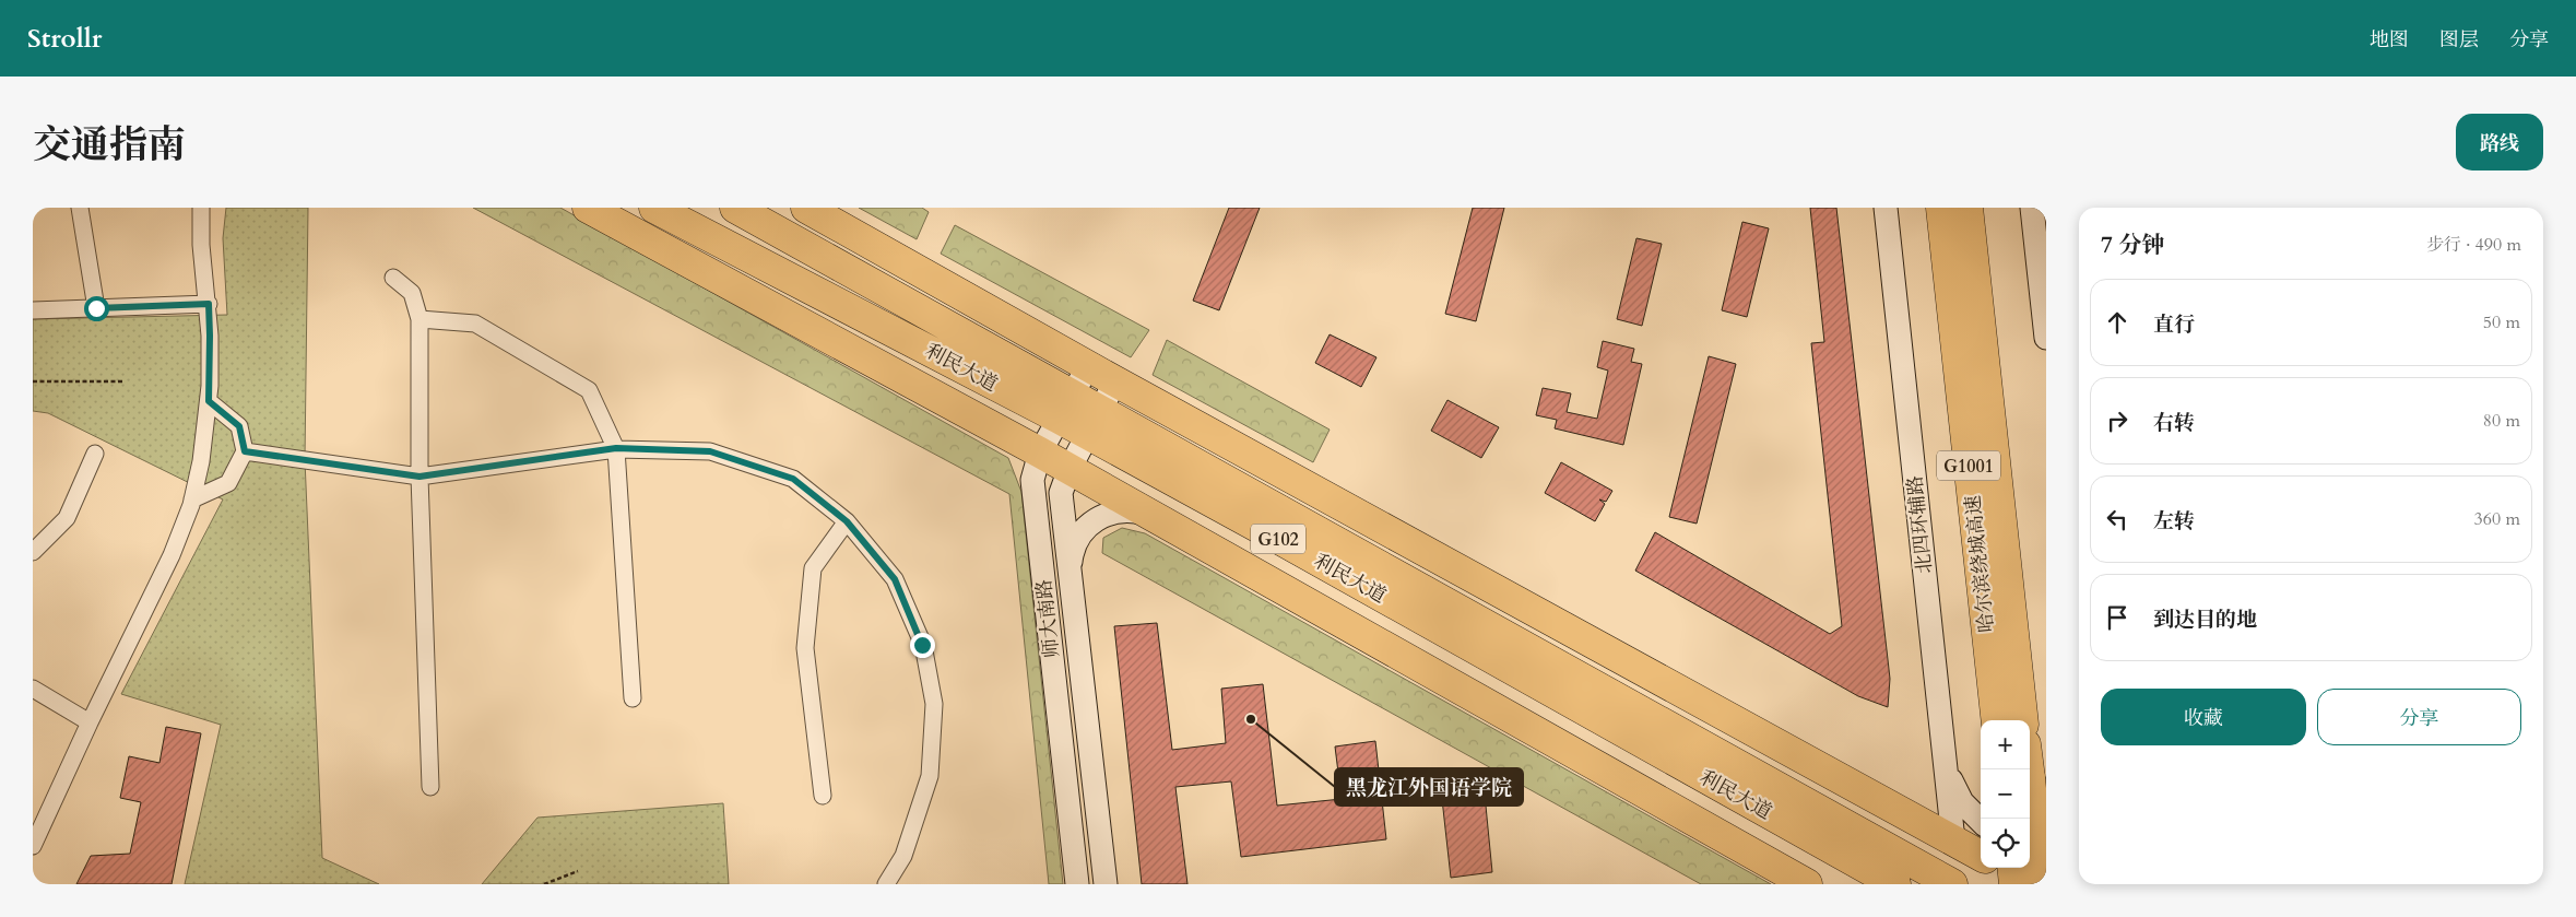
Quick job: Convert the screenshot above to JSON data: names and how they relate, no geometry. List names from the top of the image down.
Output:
{
  "streets": {
    "highway": [
      "利民大道",
      "G1001",
      "G102",
      "哈尔滨绕城高速"
    ],
    "main road": ["北四环辅路", "师大南路"]
  },
  "crossings": [
    ["利民大道", "师大南路"]
  ],
  "places": ["黑龙江外国语学院"],
  "page": {
    "header": "Strollr",
    "nav": ["地图", "图层", "分享"],
    "title": "交通指南",
    "buttons": [
      "路线",
      ["收藏", "分享"]
    ],
    "heading": ["7 分钟", "步行 · 490 m"],
    "list": [
      ["直行", "50 m"],
      ["右转", "80 m"],
      ["左转", "360 m"],
      "到达目的地"
    ],
    "map_buttons": ["+", "−"]
  }
}
